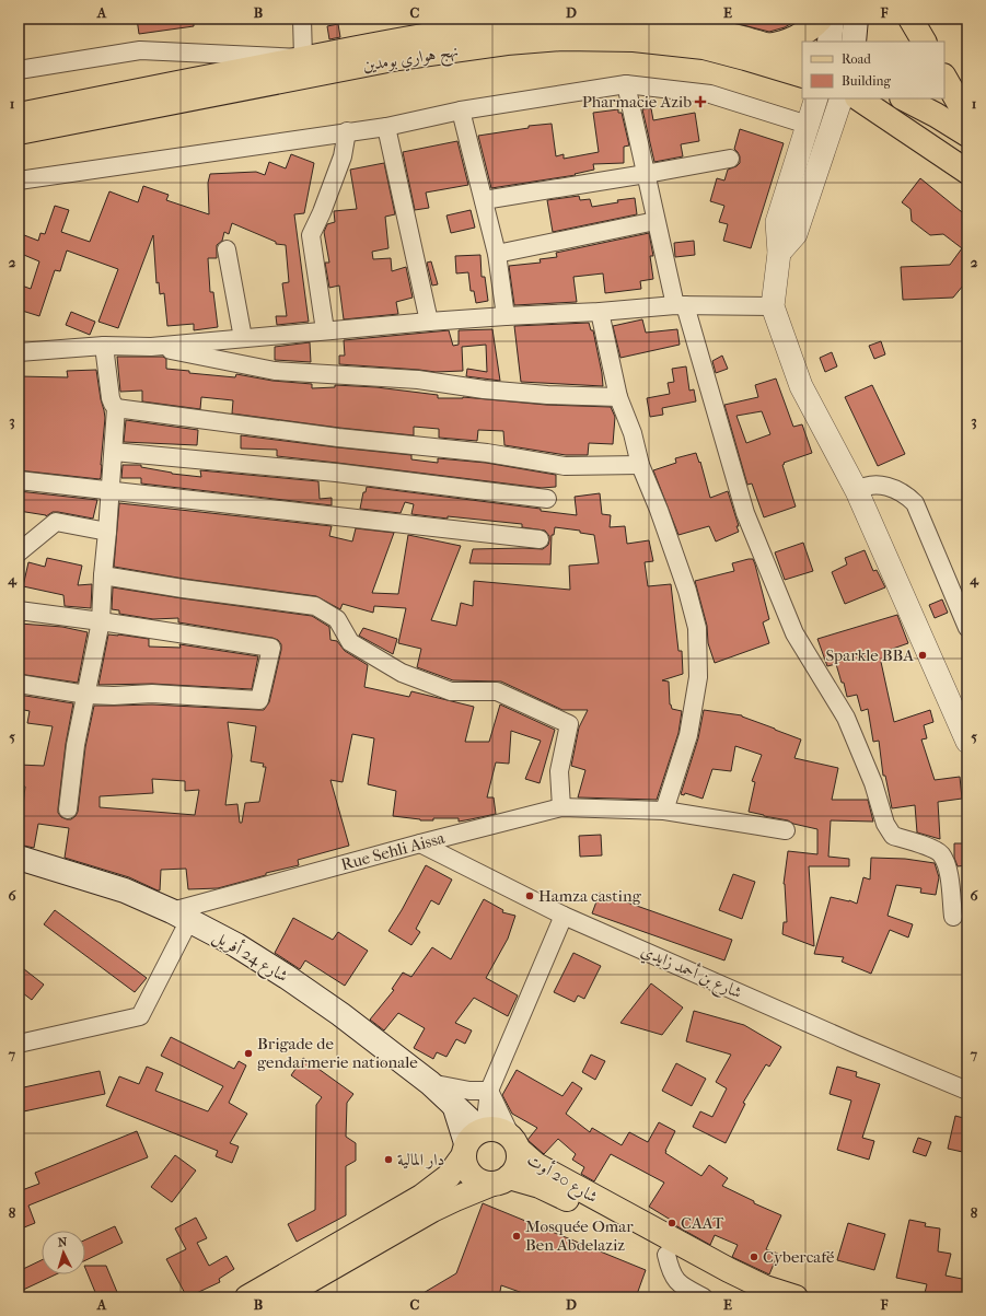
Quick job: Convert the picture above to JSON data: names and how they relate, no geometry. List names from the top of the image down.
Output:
{
  "streets": {
    "main road": ["نهج هواري بومدين", "شارع 24 أفريل", "شارع 20 أوت"],
    "street": ["Rue Sehli Aissa", "شارع بن أحمد زايدي"]
  },
  "crossings": [
    ["Rue Sehli Aissa", "شارع 24 أفريل"],
    ["Rue Sehli Aissa", "شارع بن أحمد زايدي"],
    ["شارع 24 أفريل", "شارع 20 أوت"]
  ],
  "places": {
    "health": ["Pharmacie Azib"],
    "other": [
      "Sparkle BBA",
      "Hamza casting",
      "Brigade de gendarmerie nationale",
      "دار المالية",
      "CAAT",
      "Mosquée Omar Ben Abdelaziz",
      "Cybercafé"
    ]
  },
  "legend": ["Road", "Building"],
  "north": "top",
  "grid": {
    "columns": [
      "A",
      "B",
      "C",
      "D",
      "E",
      "F"
    ],
    "rows": [
      "1",
      "2",
      "3",
      "4",
      "5",
      "6",
      "7",
      "8"
    ]
  }
}
